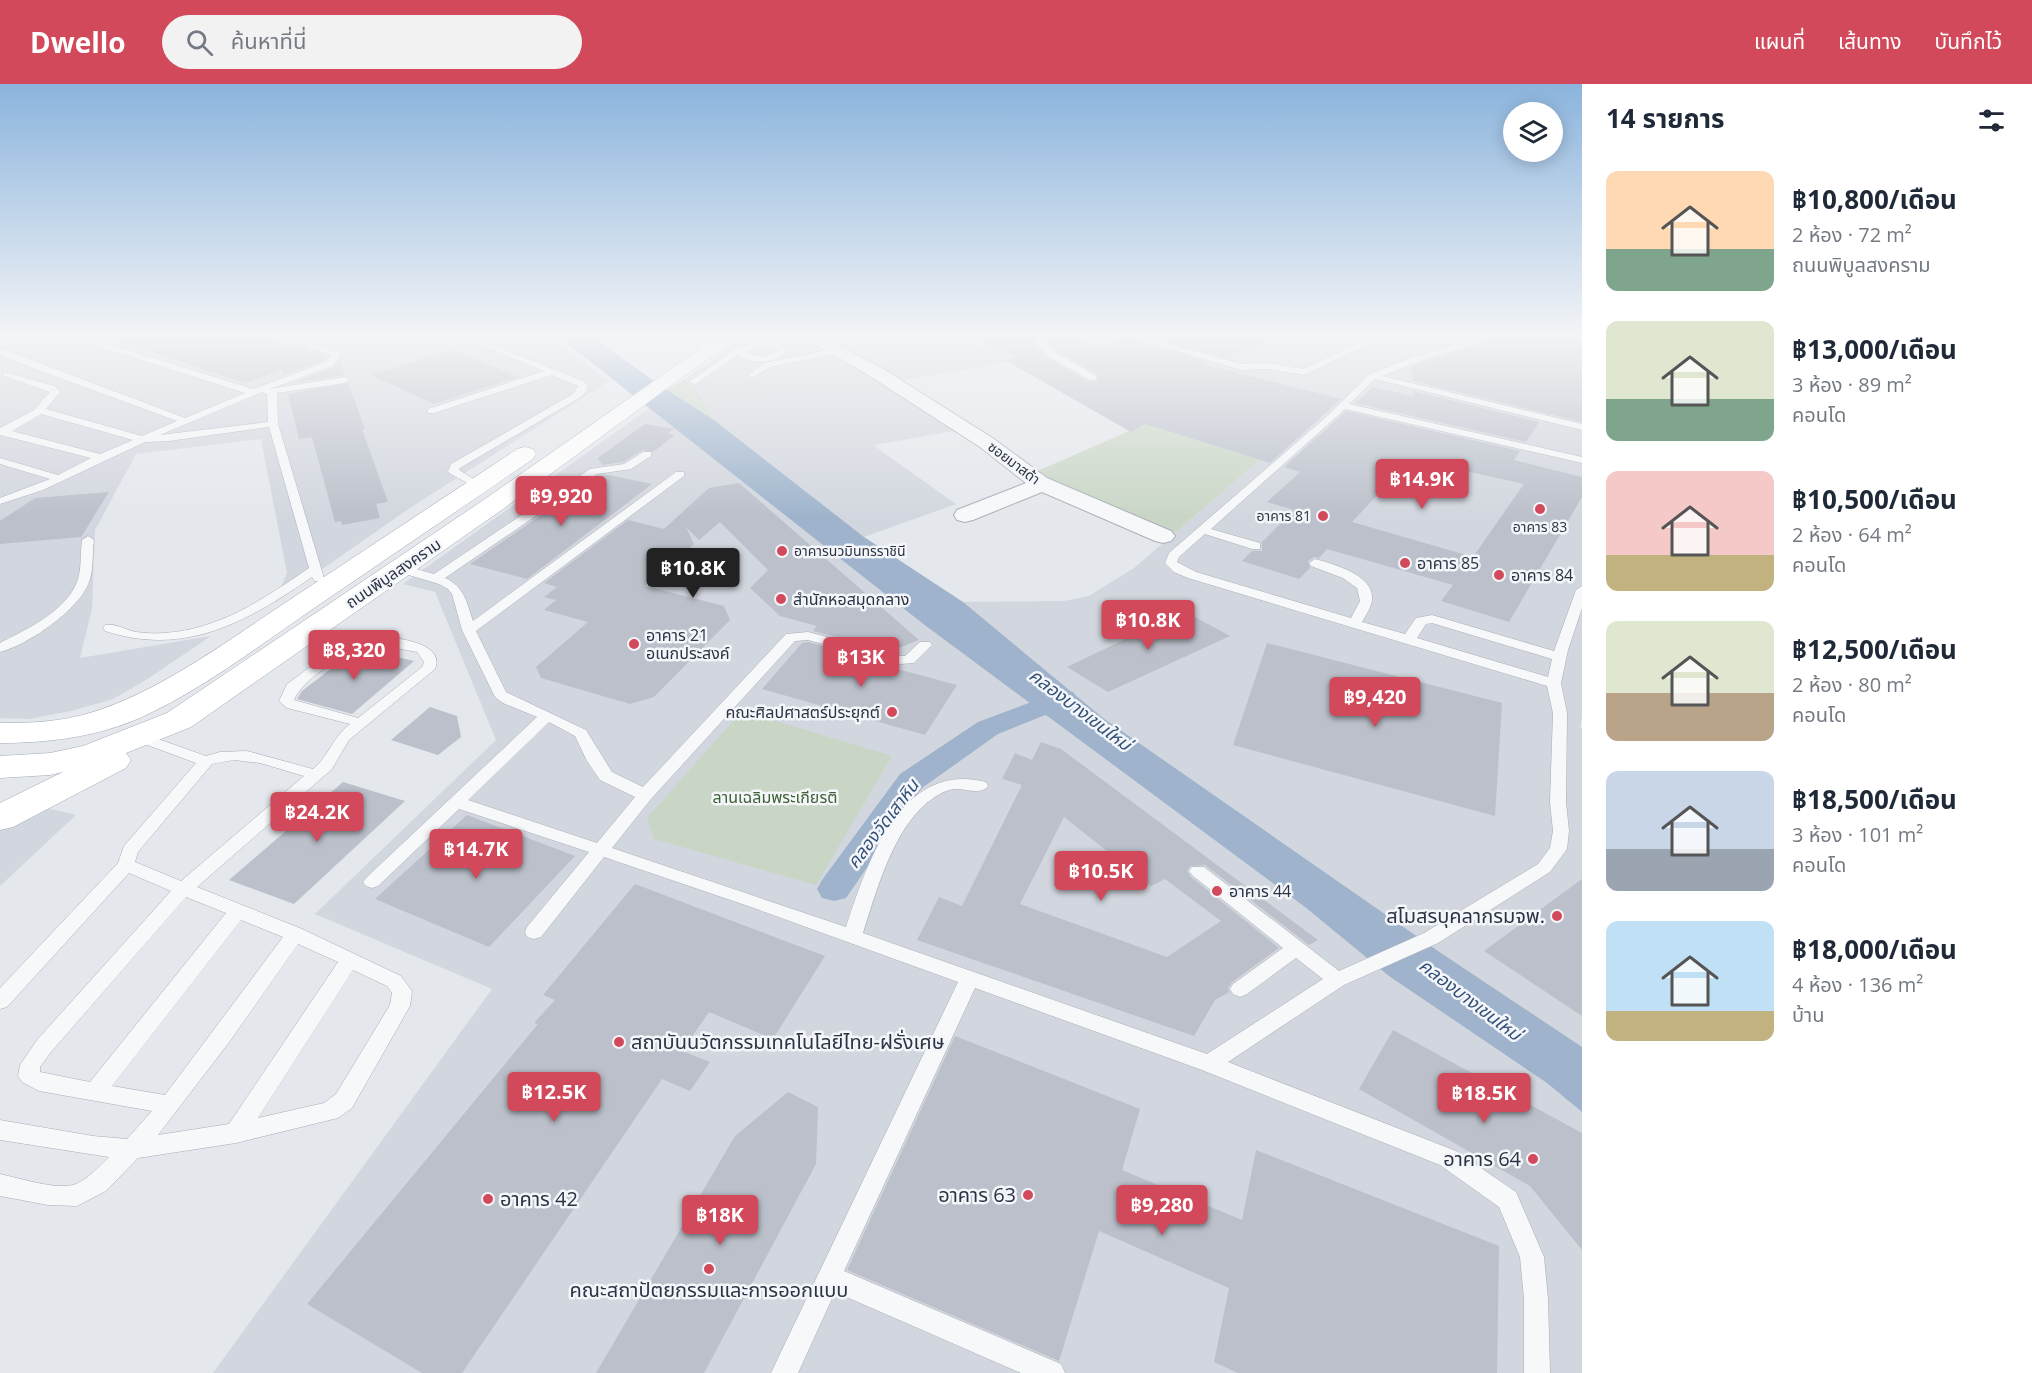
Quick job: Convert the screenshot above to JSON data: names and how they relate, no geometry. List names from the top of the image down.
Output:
{
  "streets": {
    "main road": ["ถนนพิบูลสงคราม"],
    "street": ["ซอยมาสด้า"]
  },
  "water": ["คลองบางเขนใหม่", "คลองวัดเสาหิน"],
  "parks": ["ลานเฉลิมพระเกียรติ"],
  "places": [
    "อาคาร 83",
    "อาคาร 81",
    "อาคารนวมินทรราชินี",
    "อาคาร 85",
    "อาคาร 84",
    "สำนักหอสมุดกลาง",
    "อาคาร 21 อเนกประสงค์",
    "คณะศิลปศาสตร์ประยุกต์",
    "อาคาร 44",
    "สโมสรบุคลากรมจพ.",
    "สถาบันนวัตกรรมเทคโนโลยีไทย-ฝรั่งเศษ",
    "อาคาร 64",
    "อาคาร 63",
    "อาคาร 42",
    "คณะสถาปัตยกรรมและการออกแบบ"
  ],
  "page": {
    "header": "Dwello",
    "search": "ค้นหาที่นี่",
    "nav": ["แผนที่", "เส้นทาง", "บันทึกไว้"],
    "heading": "14 รายการ",
    "list": [
      {
        "name": "฿10,800/เดือน",
        "note": "2 ห้อง · 72 m² · ถนนพิบูลสงคราม"
      },
      {
        "name": "฿13,000/เดือน",
        "note": "3 ห้อง · 89 m² · คอนโด"
      },
      {
        "name": "฿10,500/เดือน",
        "note": "2 ห้อง · 64 m² · คอนโด"
      },
      {
        "name": "฿12,500/เดือน",
        "note": "2 ห้อง · 80 m² · คอนโด"
      },
      {
        "name": "฿18,500/เดือน",
        "note": "3 ห้อง · 101 m² · คอนโด"
      },
      {
        "name": "฿18,000/เดือน",
        "note": "4 ห้อง · 136 m² · บ้าน"
      }
    ],
    "price": [
      "฿14.9K",
      "฿9,920",
      "฿10.8K",
      "฿10.8K",
      "฿8,320",
      "฿13K",
      "฿9,420",
      "฿24.2K",
      "฿14.7K",
      "฿10.5K",
      "฿12.5K",
      "฿18.5K",
      "฿9,280",
      "฿18K"
    ]
  }
}
